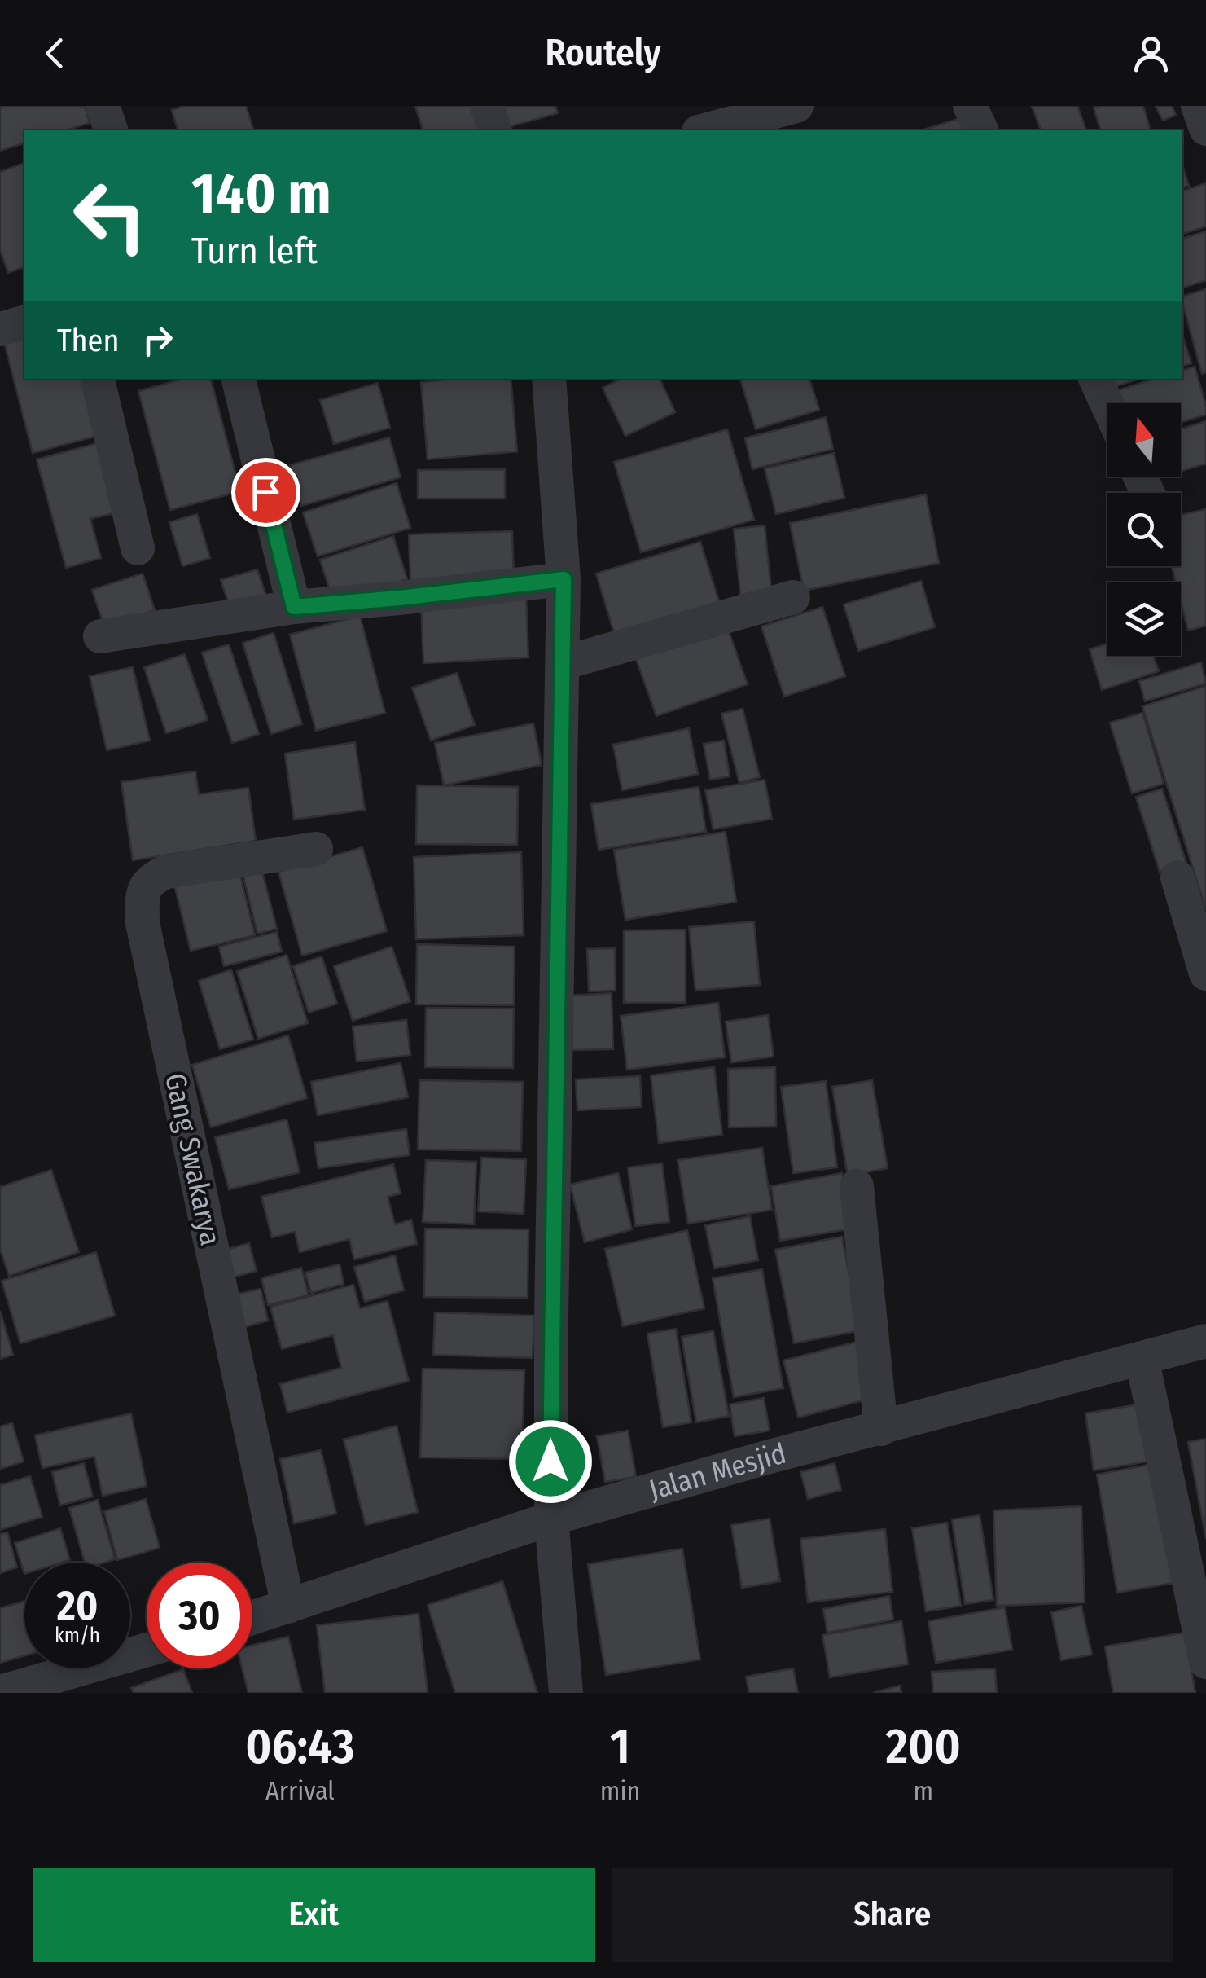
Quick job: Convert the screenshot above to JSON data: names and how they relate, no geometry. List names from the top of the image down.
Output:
{
  "streets": {
    "street": ["Gang Swakarya", "Jalan Mesjid"]
  },
  "crossings": [
    ["Gang Swakarya", "Jalan Mesjid"]
  ],
  "north": "top",
  "page": {
    "header": "Routely",
    "turn": ["140 m", "Turn left"],
    "then": "Then",
    "speed": "20 km/h",
    "limit": "30",
    "eta": [
      "06:43",
      "Arrival",
      "1",
      "min",
      "200",
      "m"
    ],
    "buttons": ["Exit", "Share"]
  }
}
